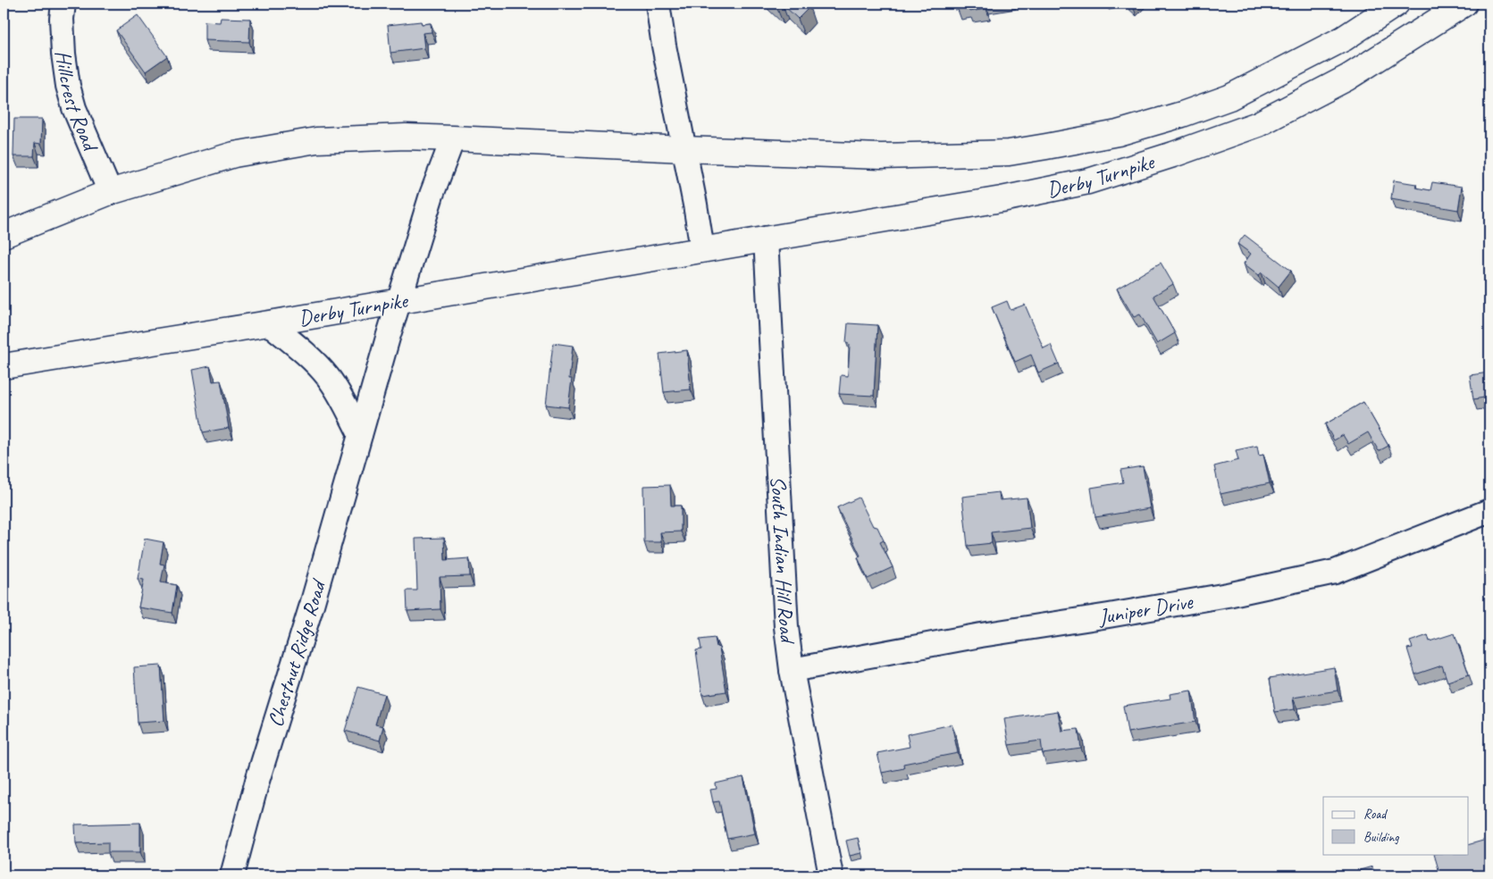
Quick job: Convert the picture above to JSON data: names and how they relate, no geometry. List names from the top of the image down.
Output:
{
  "streets": {
    "highway": ["Derby Turnpike"],
    "street": [
      "Hillcrest Road",
      "South Indian Hill Road",
      "Juniper Drive",
      "Chestnut Ridge Road"
    ]
  },
  "crossings": [
    ["Hillcrest Road", "Derby Turnpike"],
    ["Derby Turnpike", "South Indian Hill Road"],
    ["Derby Turnpike", "Chestnut Ridge Road"],
    ["South Indian Hill Road", "Juniper Drive"]
  ],
  "legend": ["Road", "Building"]
}
